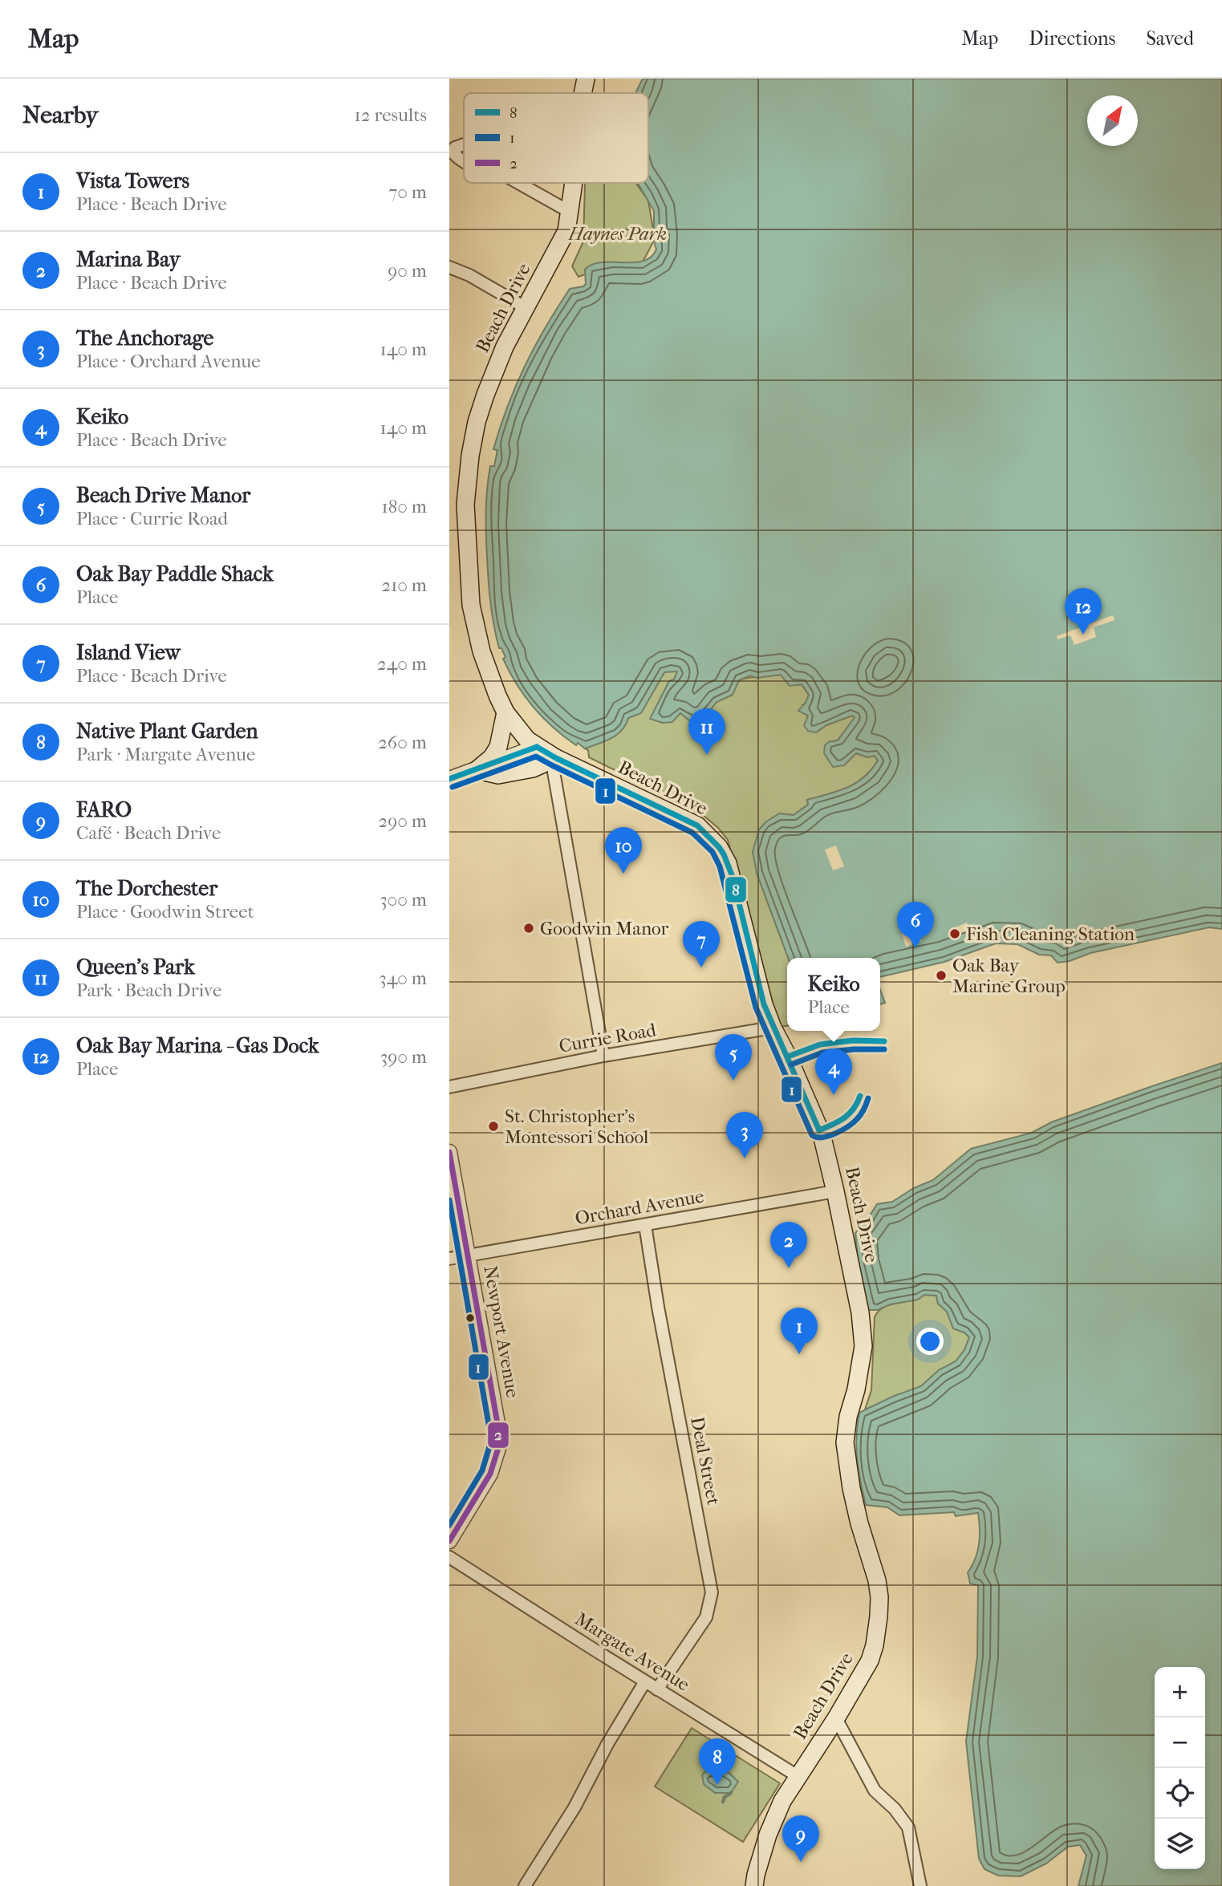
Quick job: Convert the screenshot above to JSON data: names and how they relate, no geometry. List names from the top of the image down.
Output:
{
  "streets": {
    "main road": ["Beach Drive"],
    "street": [
      "Currie Road",
      "Orchard Avenue",
      "Newport Avenue",
      "Deal Street",
      "Margate Avenue"
    ]
  },
  "crossings": [
    ["Beach Drive", "Currie Road"],
    ["Beach Drive", "Orchard Avenue"],
    ["Beach Drive", "Margate Avenue"],
    ["Orchard Avenue", "Newport Avenue"],
    ["Orchard Avenue", "Deal Street"],
    ["Deal Street", "Margate Avenue"]
  ],
  "parks": ["Haynes Park"],
  "places": [
    "Goodwin Manor",
    "Fish Cleaning Station",
    "Oak Bay Marine Group",
    "St. Christopher's Montessori School"
  ],
  "lines": ["transit line 8", "transit line 1", "transit line 2"],
  "legend": ["8", "1", "2"],
  "north": "top right",
  "page": {
    "header": "Map",
    "nav": ["Map", "Directions", "Saved"],
    "heading": ["Nearby", "12 results"],
    "list": [
      {
        "mark": "1",
        "name": "Vista Towers",
        "note": "Place · Beach Drive",
        "value": "70 m"
      },
      {
        "mark": "2",
        "name": "Marina Bay",
        "note": "Place · Beach Drive",
        "value": "90 m"
      },
      {
        "mark": "3",
        "name": "The Anchorage",
        "note": "Place · Orchard Avenue",
        "value": "140 m"
      },
      {
        "mark": "4",
        "name": "Keiko",
        "note": "Place · Beach Drive",
        "value": "140 m"
      },
      {
        "mark": "5",
        "name": "Beach Drive Manor",
        "note": "Place · Currie Road",
        "value": "180 m"
      },
      {
        "mark": "6",
        "name": "Oak Bay Paddle Shack",
        "note": "Place",
        "value": "210 m"
      },
      {
        "mark": "7",
        "name": "Island View",
        "note": "Place · Beach Drive",
        "value": "240 m"
      },
      {
        "mark": "8",
        "name": "Native Plant Garden",
        "note": "Park · Margate Avenue",
        "value": "260 m"
      },
      {
        "mark": "9",
        "name": "FARO",
        "note": "Café · Beach Drive",
        "value": "290 m"
      },
      {
        "mark": "10",
        "name": "The Dorchester",
        "note": "Place · Goodwin Street",
        "value": "300 m"
      },
      {
        "mark": "11",
        "name": "Queen’s Park",
        "note": "Park · Beach Drive",
        "value": "340 m"
      },
      {
        "mark": "12",
        "name": "Oak Bay Marina - Gas Dock",
        "note": "Place",
        "value": "390 m"
      }
    ],
    "pins": [
      "12",
      "11",
      "10",
      "6",
      "7",
      "5",
      "4",
      "3",
      "2",
      "1",
      "8",
      "9"
    ],
    "popup": ["Keiko", "Place"],
    "map_buttons": ["+", "−"]
  }
}
